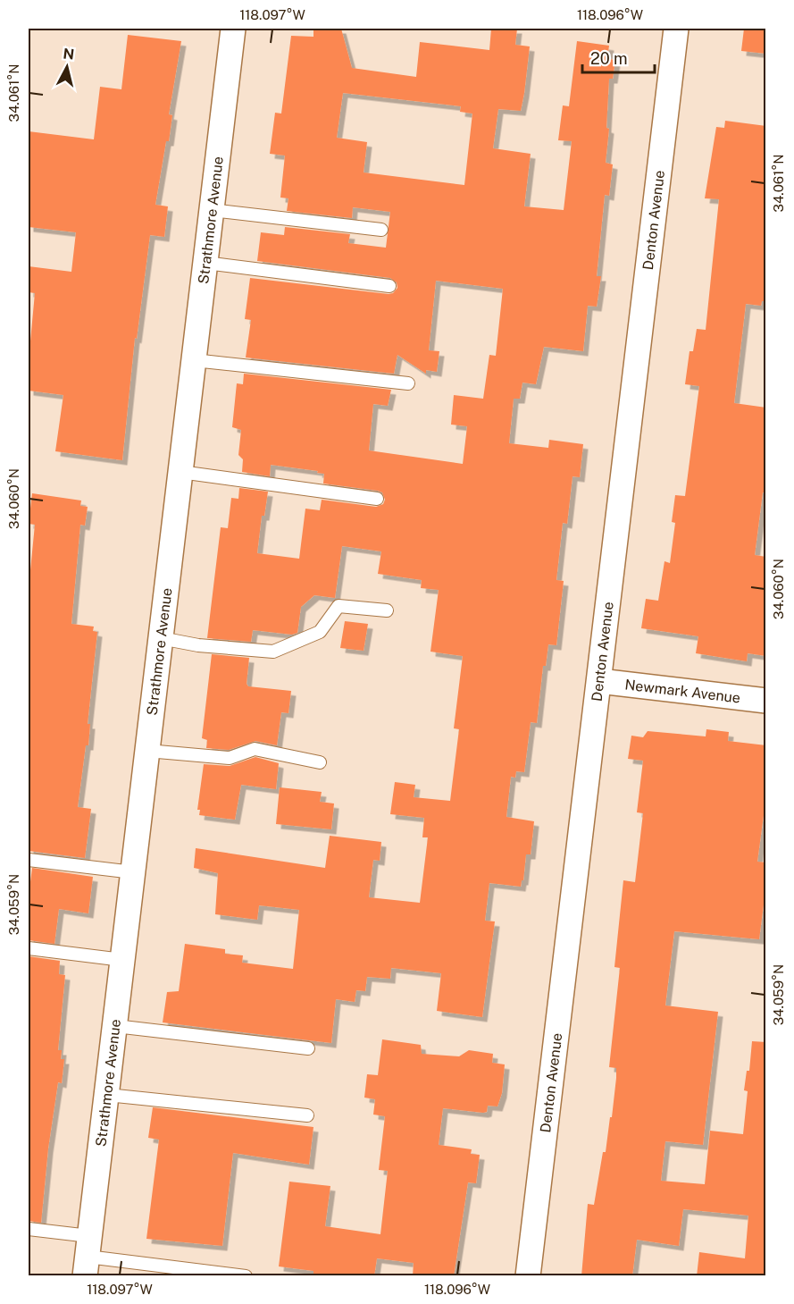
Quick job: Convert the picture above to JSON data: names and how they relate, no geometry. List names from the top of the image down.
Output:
{
  "streets": {
    "street": ["Strathmore Avenue", "Denton Avenue", "Newmark Avenue"]
  },
  "crossings": [
    ["Denton Avenue", "Newmark Avenue"]
  ],
  "scale_bar": "20 m",
  "north": "top",
  "coordinates": [
    "118.097°W",
    "118.096°W",
    "34.061°N",
    "34.060°N",
    "34.059°N"
  ]
}
